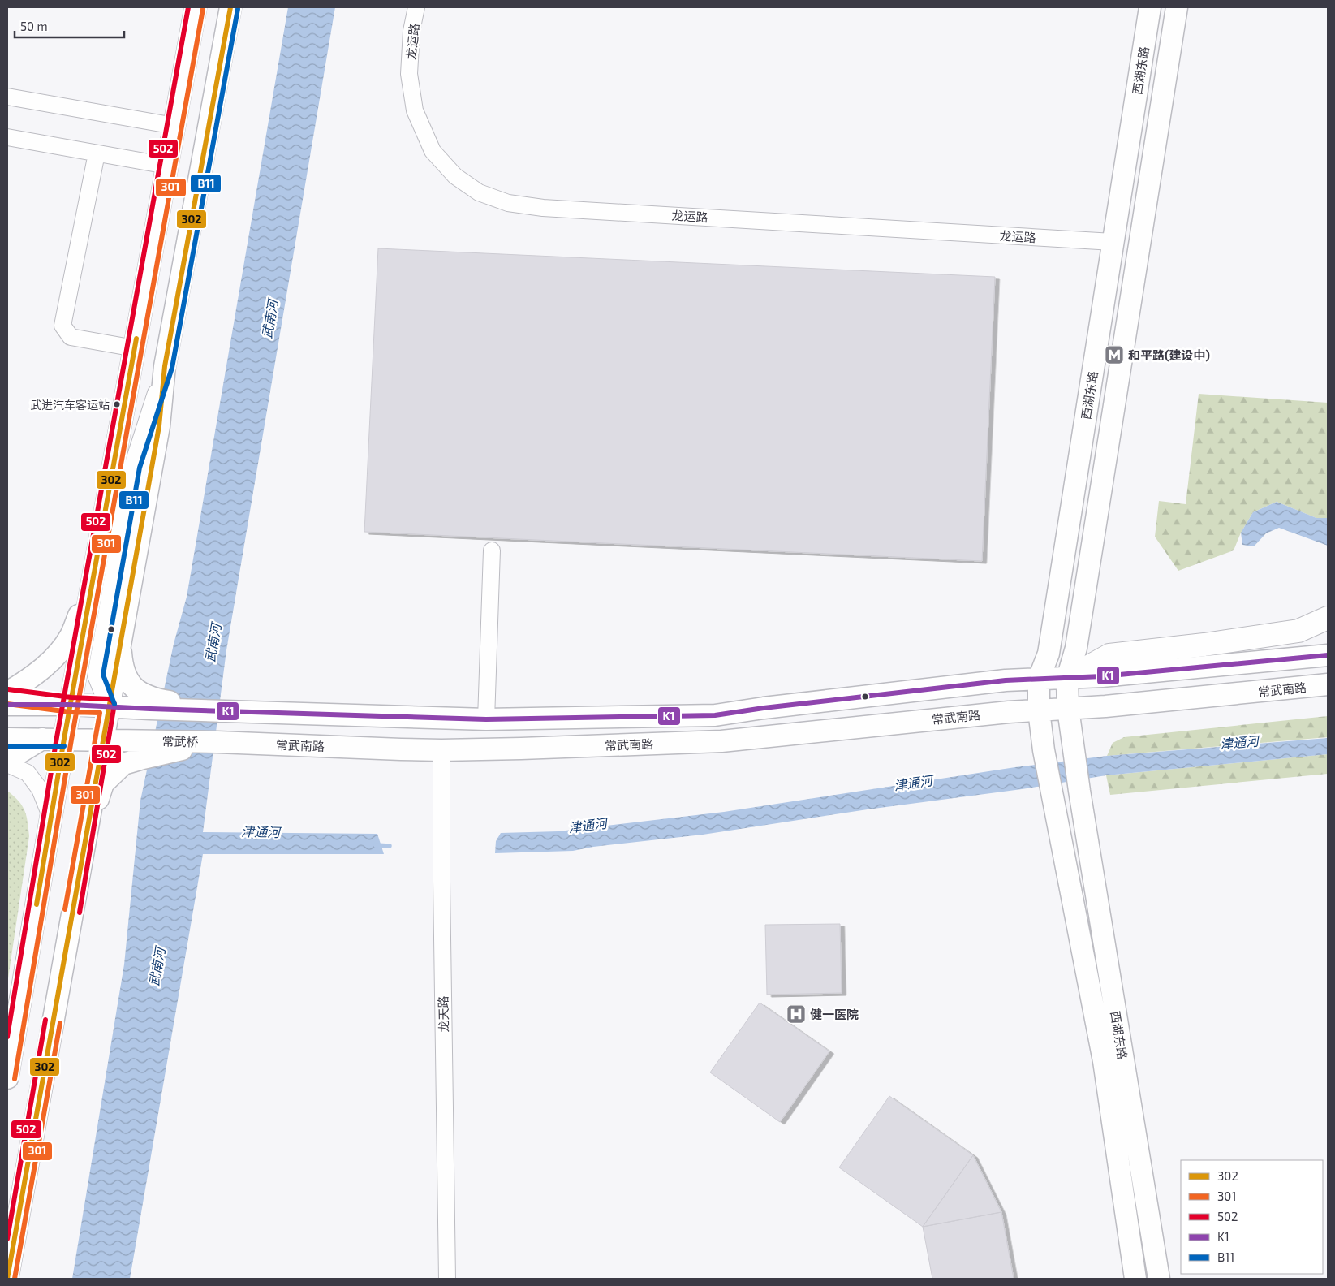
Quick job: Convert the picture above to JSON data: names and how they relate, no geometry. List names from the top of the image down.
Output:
{
  "streets": {
    "main road": ["西湖东路", "常武南路", "常武桥"],
    "street": ["龙运路", "龙天路"]
  },
  "crossings": [
    ["龙运路", "西湖东路"],
    ["西湖东路", "常武南路"],
    ["常武南路", "常武桥"],
    ["常武南路", "龙天路"]
  ],
  "water": ["武南河", "津通河"],
  "places": {
    "metro station": ["和平路(建设中)"],
    "other": ["武进汽车客运站"],
    "hospital": ["健一医院"]
  },
  "lines": [
    "transit line 302",
    "transit line 502",
    "transit line 301",
    "transit line B11",
    "transit line K1"
  ],
  "legend": [
    "302",
    "301",
    "502",
    "K1",
    "B11"
  ],
  "scale_bar": "50 m"
}
